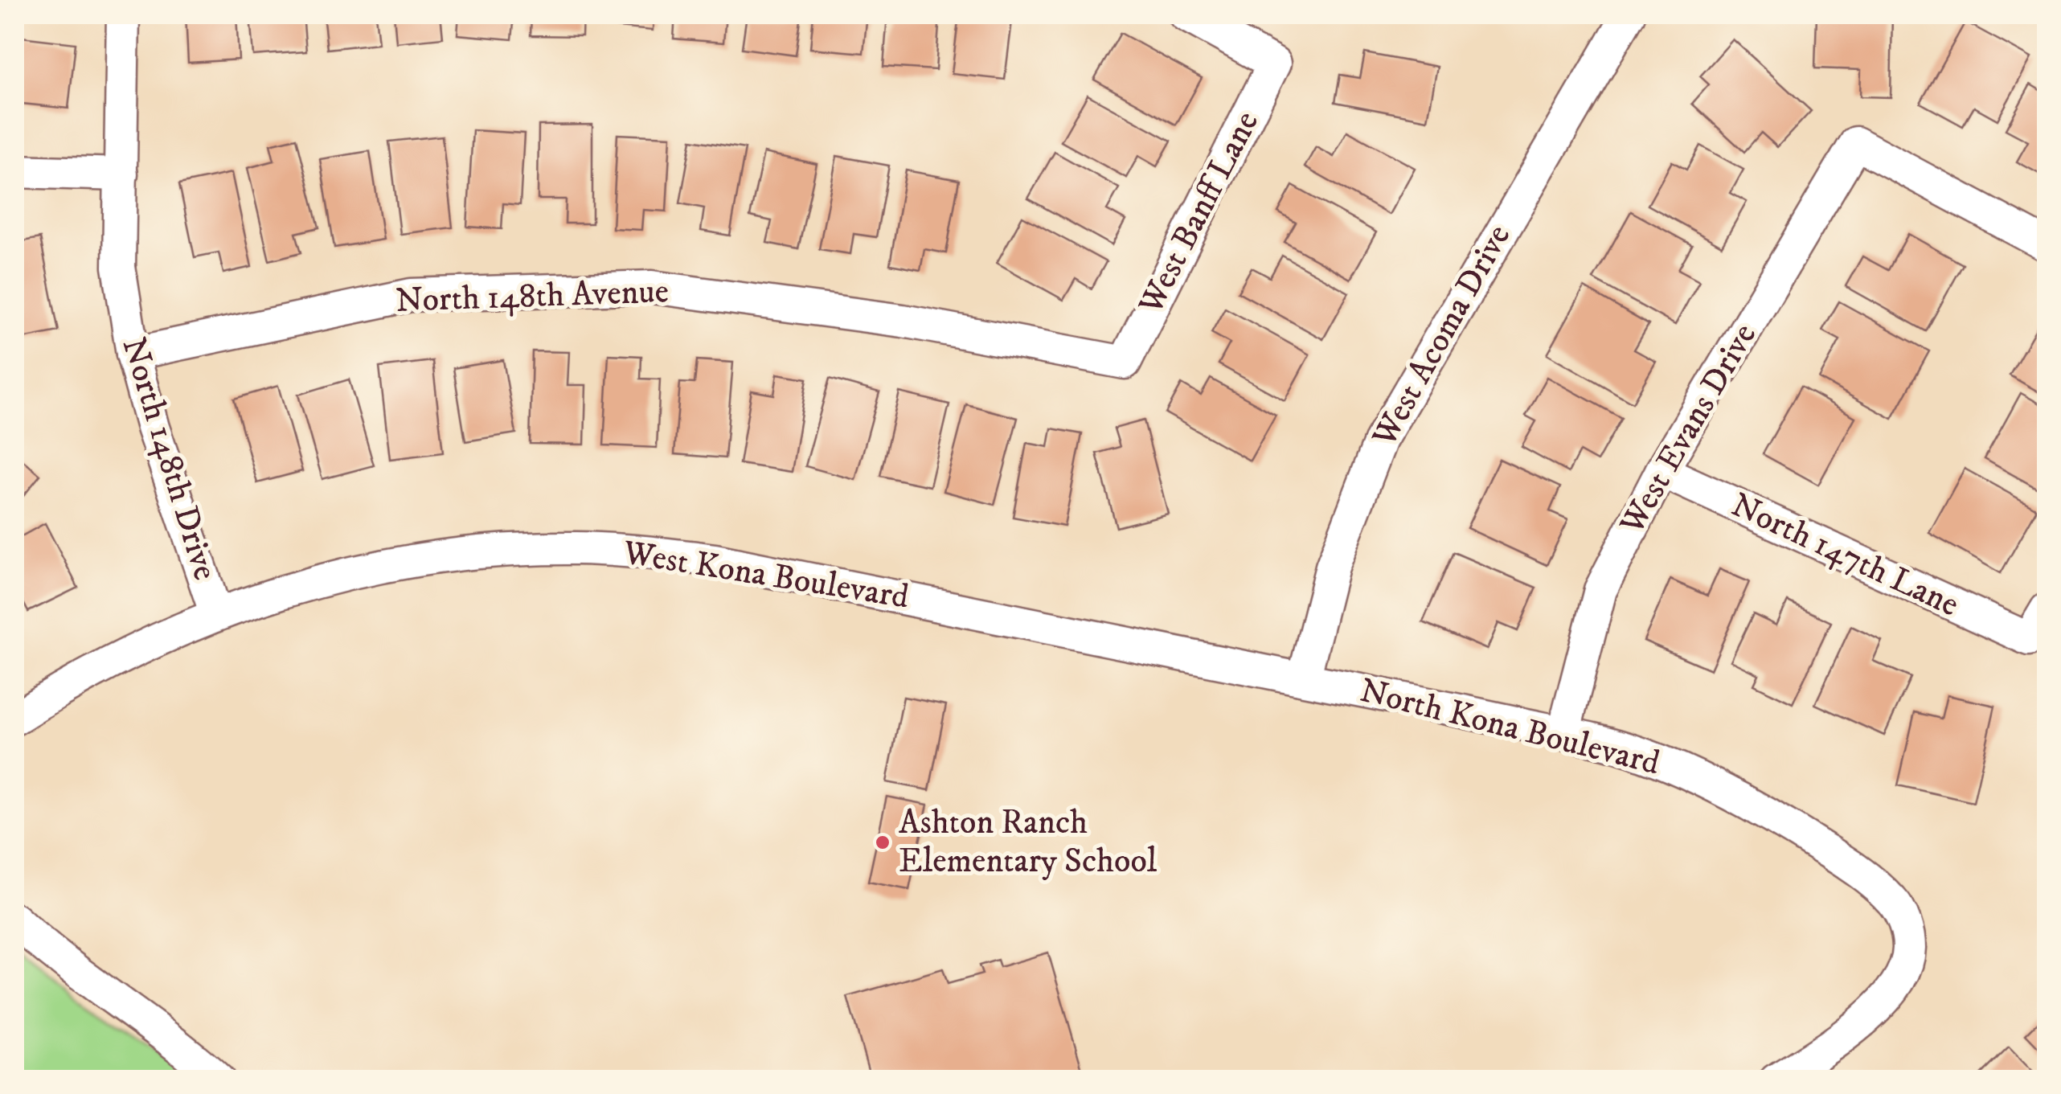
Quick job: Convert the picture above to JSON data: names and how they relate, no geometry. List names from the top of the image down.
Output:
{
  "streets": {
    "street": [
      "West Banff Lane",
      "North 148th Avenue",
      "West Acoma Drive",
      "West Evans Drive",
      "North 148th Drive",
      "North 147th Lane",
      "West Kona Boulevard",
      "North Kona Boulevard"
    ]
  },
  "crossings": [
    ["West Banff Lane", "North 148th Avenue"],
    ["North 148th Avenue", "North 148th Drive"],
    ["West Acoma Drive", "West Kona Boulevard"],
    ["West Acoma Drive", "North Kona Boulevard"],
    ["West Evans Drive", "North 147th Lane"],
    ["West Evans Drive", "North Kona Boulevard"],
    ["North 148th Drive", "West Kona Boulevard"],
    ["West Kona Boulevard", "North Kona Boulevard"]
  ],
  "places": ["Ashton Ranch Elementary School"]
}
